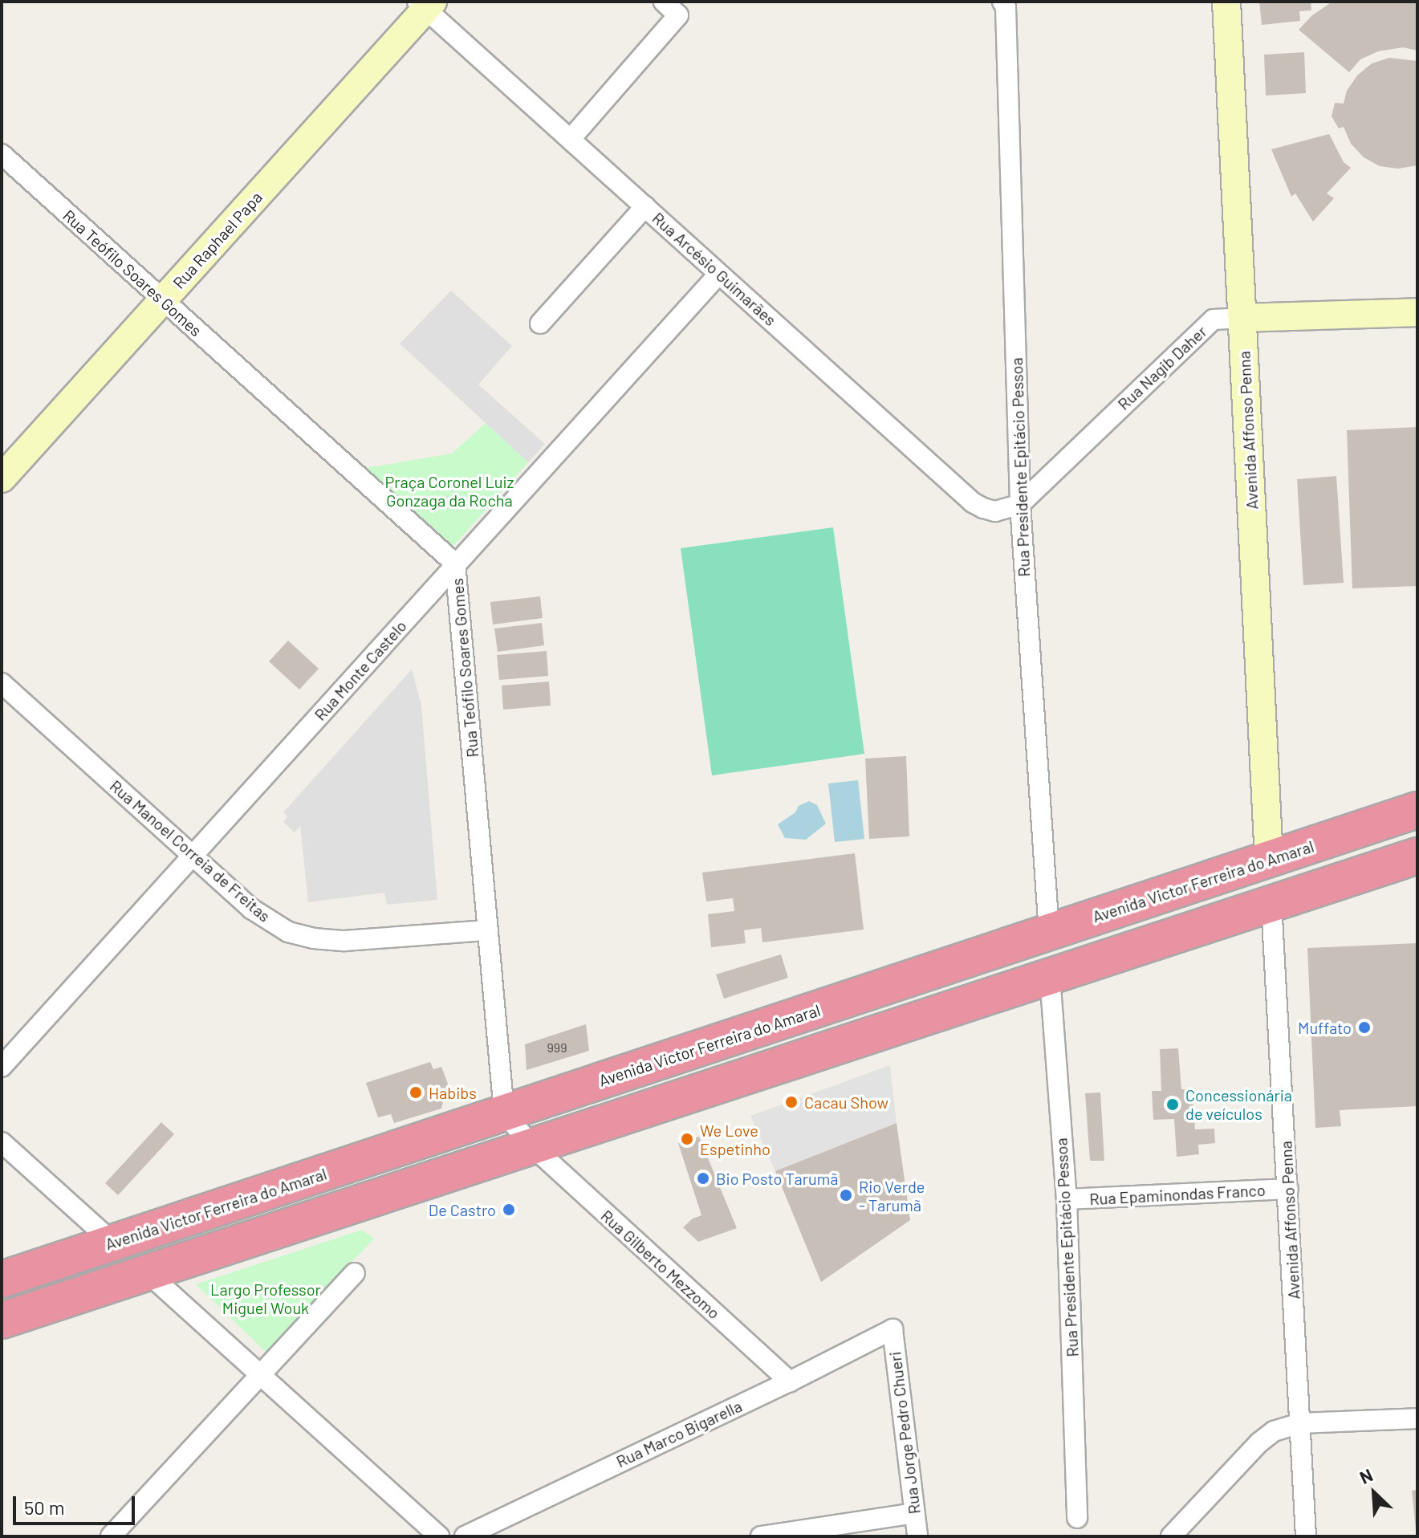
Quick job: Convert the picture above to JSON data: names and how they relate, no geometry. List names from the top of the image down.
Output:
{
  "streets": {
    "highway": ["Avenida Victor Ferreira do Amaral"],
    "main road": ["Rua Raphael Papa", "Rua Nagib Daher", "Avenida Affonso Penna"],
    "street": [
      "Rua Arcésio Guimarães",
      "Rua Teófilo Soares Gomes",
      "Rua Presidente Epitácio Pessoa",
      "Rua Monte Castelo",
      "Rua Manoel Correia de Freitas",
      "Rua Epaminondas Franco",
      "Rua Gilberto Mezzomo",
      "Rua Jorge Pedro Chueri",
      "Rua Marco Bigarella"
    ]
  },
  "crossings": [
    ["Rua Raphael Papa", "Rua Arcésio Guimarães"],
    ["Rua Raphael Papa", "Rua Teófilo Soares Gomes"],
    ["Rua Arcésio Guimarães", "Rua Nagib Daher"],
    ["Rua Arcésio Guimarães", "Rua Presidente Epitácio Pessoa"],
    ["Rua Arcésio Guimarães", "Rua Monte Castelo"],
    ["Rua Teófilo Soares Gomes", "Rua Monte Castelo"],
    ["Rua Teófilo Soares Gomes", "Rua Manoel Correia de Freitas"],
    ["Rua Teófilo Soares Gomes", "Avenida Victor Ferreira do Amaral"],
    ["Rua Teófilo Soares Gomes", "Rua Gilberto Mezzomo"],
    ["Rua Nagib Daher", "Avenida Affonso Penna"],
    ["Rua Nagib Daher", "Rua Presidente Epitácio Pessoa"],
    ["Avenida Affonso Penna", "Avenida Victor Ferreira do Amaral"],
    ["Avenida Affonso Penna", "Rua Epaminondas Franco"],
    ["Rua Presidente Epitácio Pessoa", "Avenida Victor Ferreira do Amaral"],
    ["Rua Presidente Epitácio Pessoa", "Rua Epaminondas Franco"],
    ["Rua Monte Castelo", "Rua Manoel Correia de Freitas"],
    ["Avenida Victor Ferreira do Amaral", "Rua Gilberto Mezzomo"],
    ["Rua Gilberto Mezzomo", "Rua Marco Bigarella"],
    ["Rua Jorge Pedro Chueri", "Rua Marco Bigarella"]
  ],
  "parks": ["Praça Coronel Luiz Gonzaga da Rocha", "Largo Professor Miguel Wouk"],
  "places": [
    "Muffato",
    "Habibs",
    "Cacau Show",
    "Concessionária de veículos",
    "We Love Espetinho",
    "Bio Posto Tarumã",
    "Rio Verde - Tarumã",
    "De Castro"
  ],
  "house_numbers": ["999"],
  "scale_bar": "50 m",
  "north": "top left"
}
